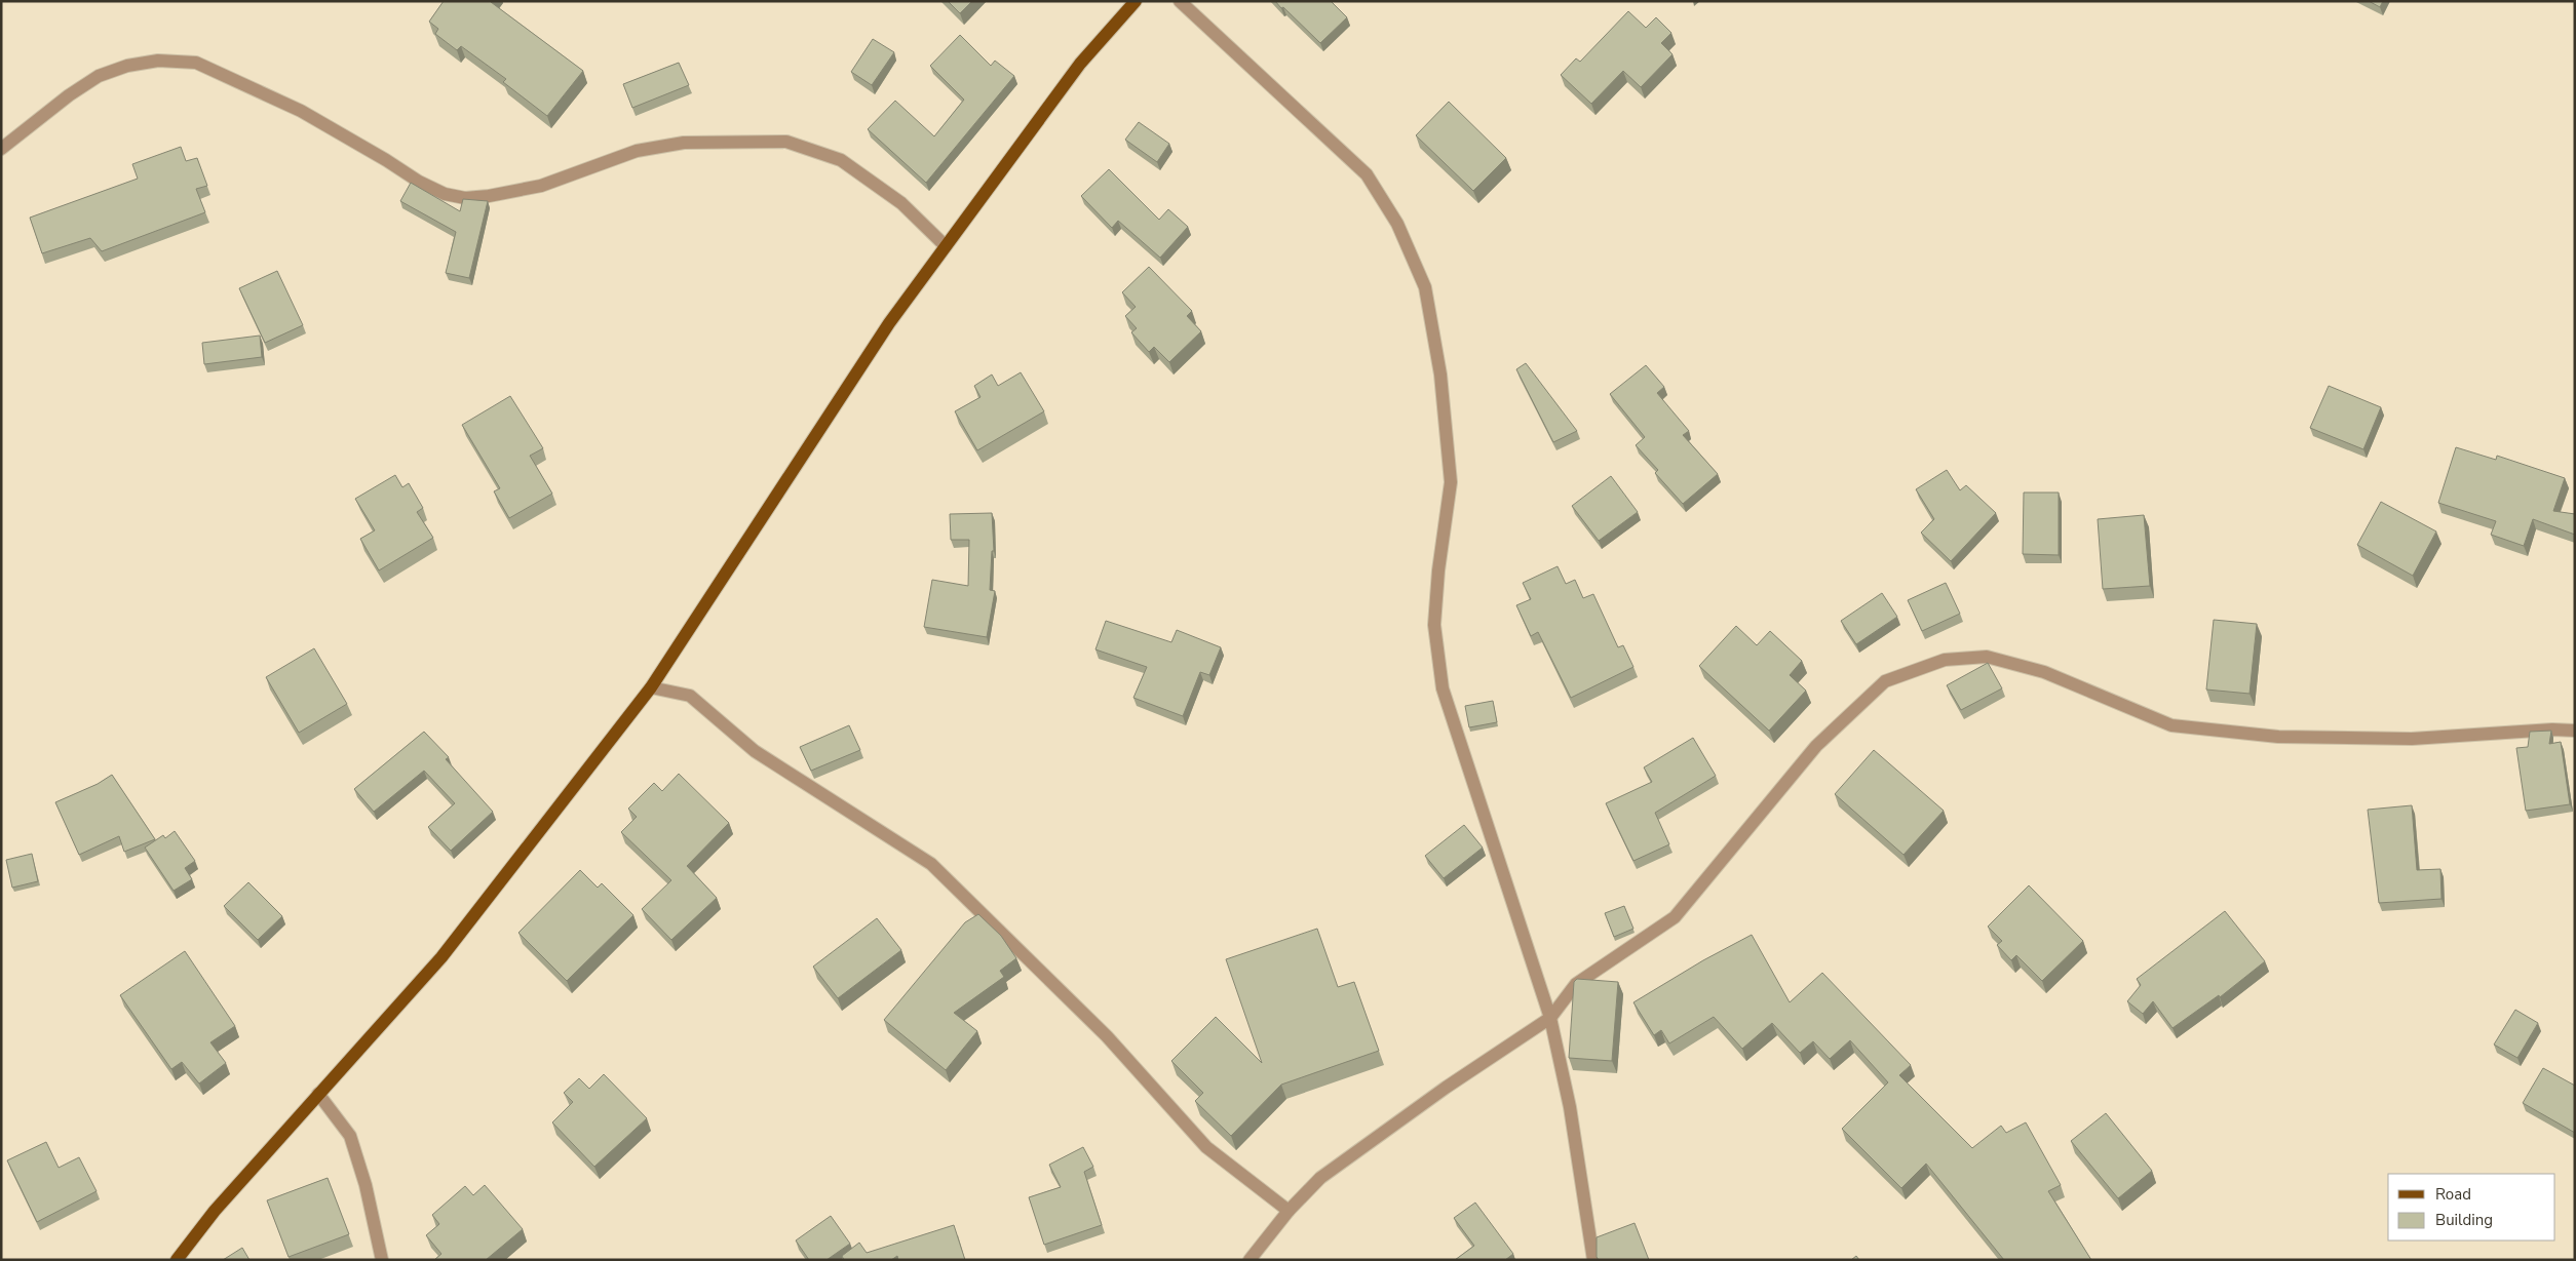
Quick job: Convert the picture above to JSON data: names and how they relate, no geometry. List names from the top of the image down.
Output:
{
  "legend": ["Road", "Building"]
}
